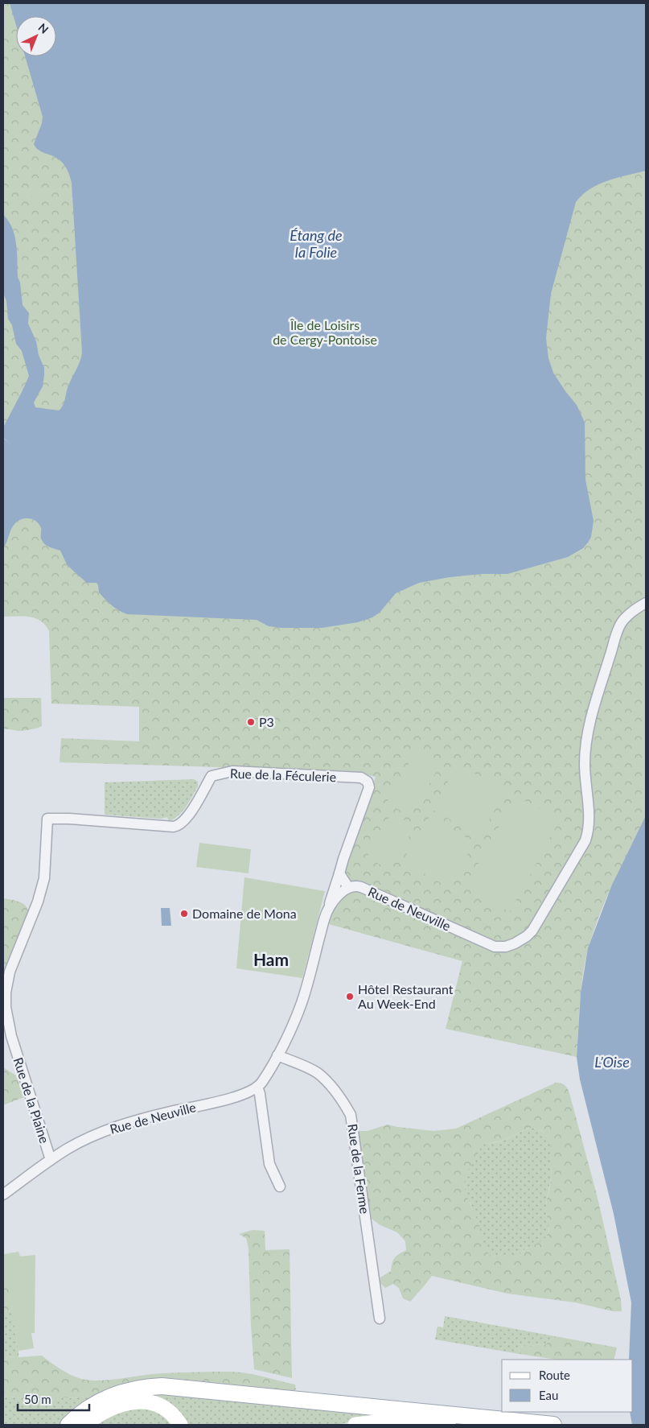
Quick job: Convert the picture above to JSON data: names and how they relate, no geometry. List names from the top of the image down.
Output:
{
  "streets": {
    "street": [
      "Rue de la Féculerie",
      "Rue de Neuville",
      "Rue de la Plaine",
      "Rue de la Ferme"
    ]
  },
  "crossings": [
    ["Rue de la Féculerie", "Rue de la Plaine"],
    ["Rue de Neuville", "Rue de la Plaine"]
  ],
  "districts": ["Ham"],
  "water": ["Étang de la Folie", "L’Oise"],
  "parks": ["Île de Loisirs de Cergy-Pontoise"],
  "places": ["P3", "Domaine de Mona", "Hôtel Restaurant Au Week-End"],
  "legend": ["Route", "Eau"],
  "scale_bar": "50 m",
  "north": "top right"
}
